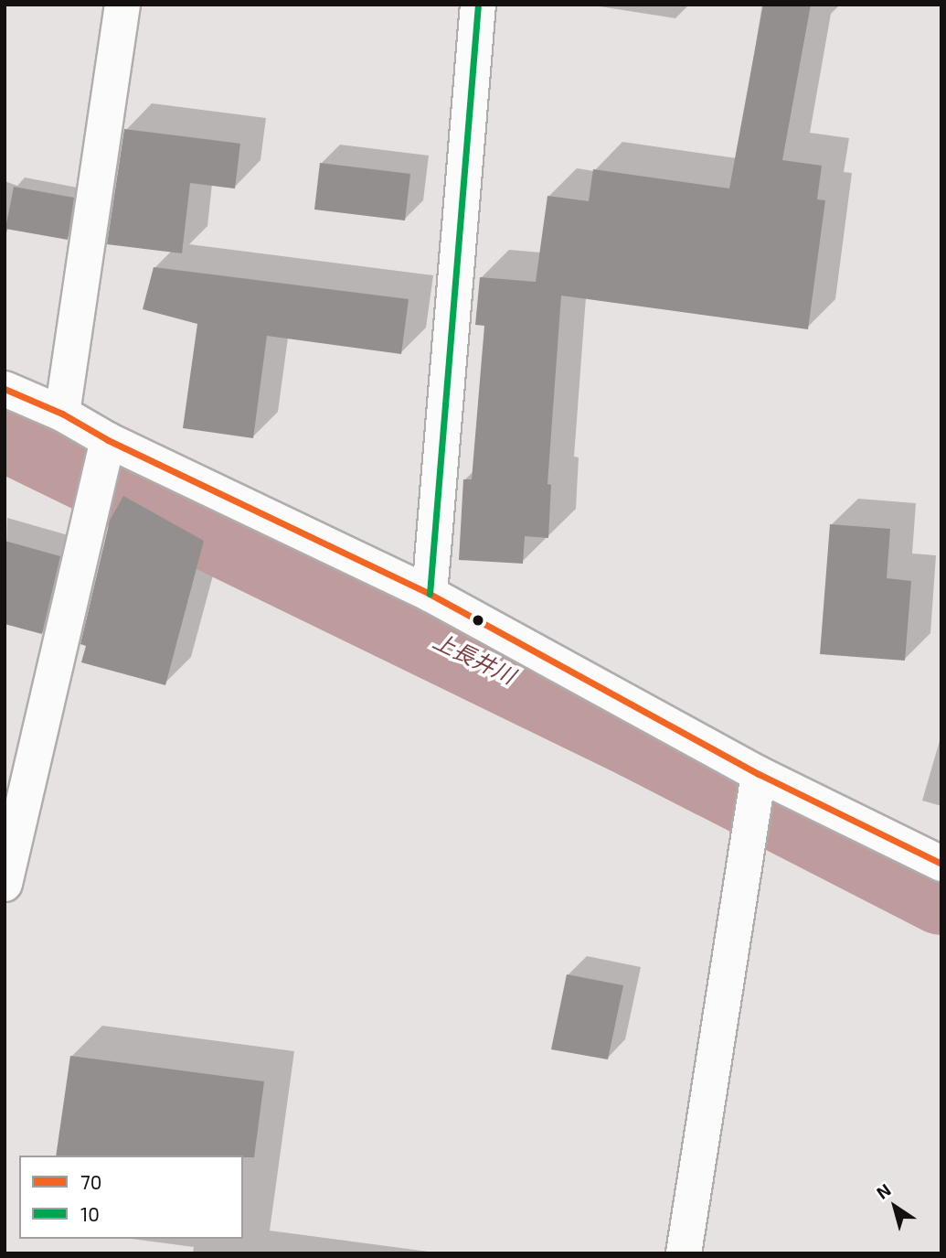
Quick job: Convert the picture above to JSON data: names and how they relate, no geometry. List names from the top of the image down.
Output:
{
  "water": ["上長井川"],
  "lines": ["transit line 10", "transit line 70"],
  "legend": ["70", "10"],
  "north": "top left"
}
